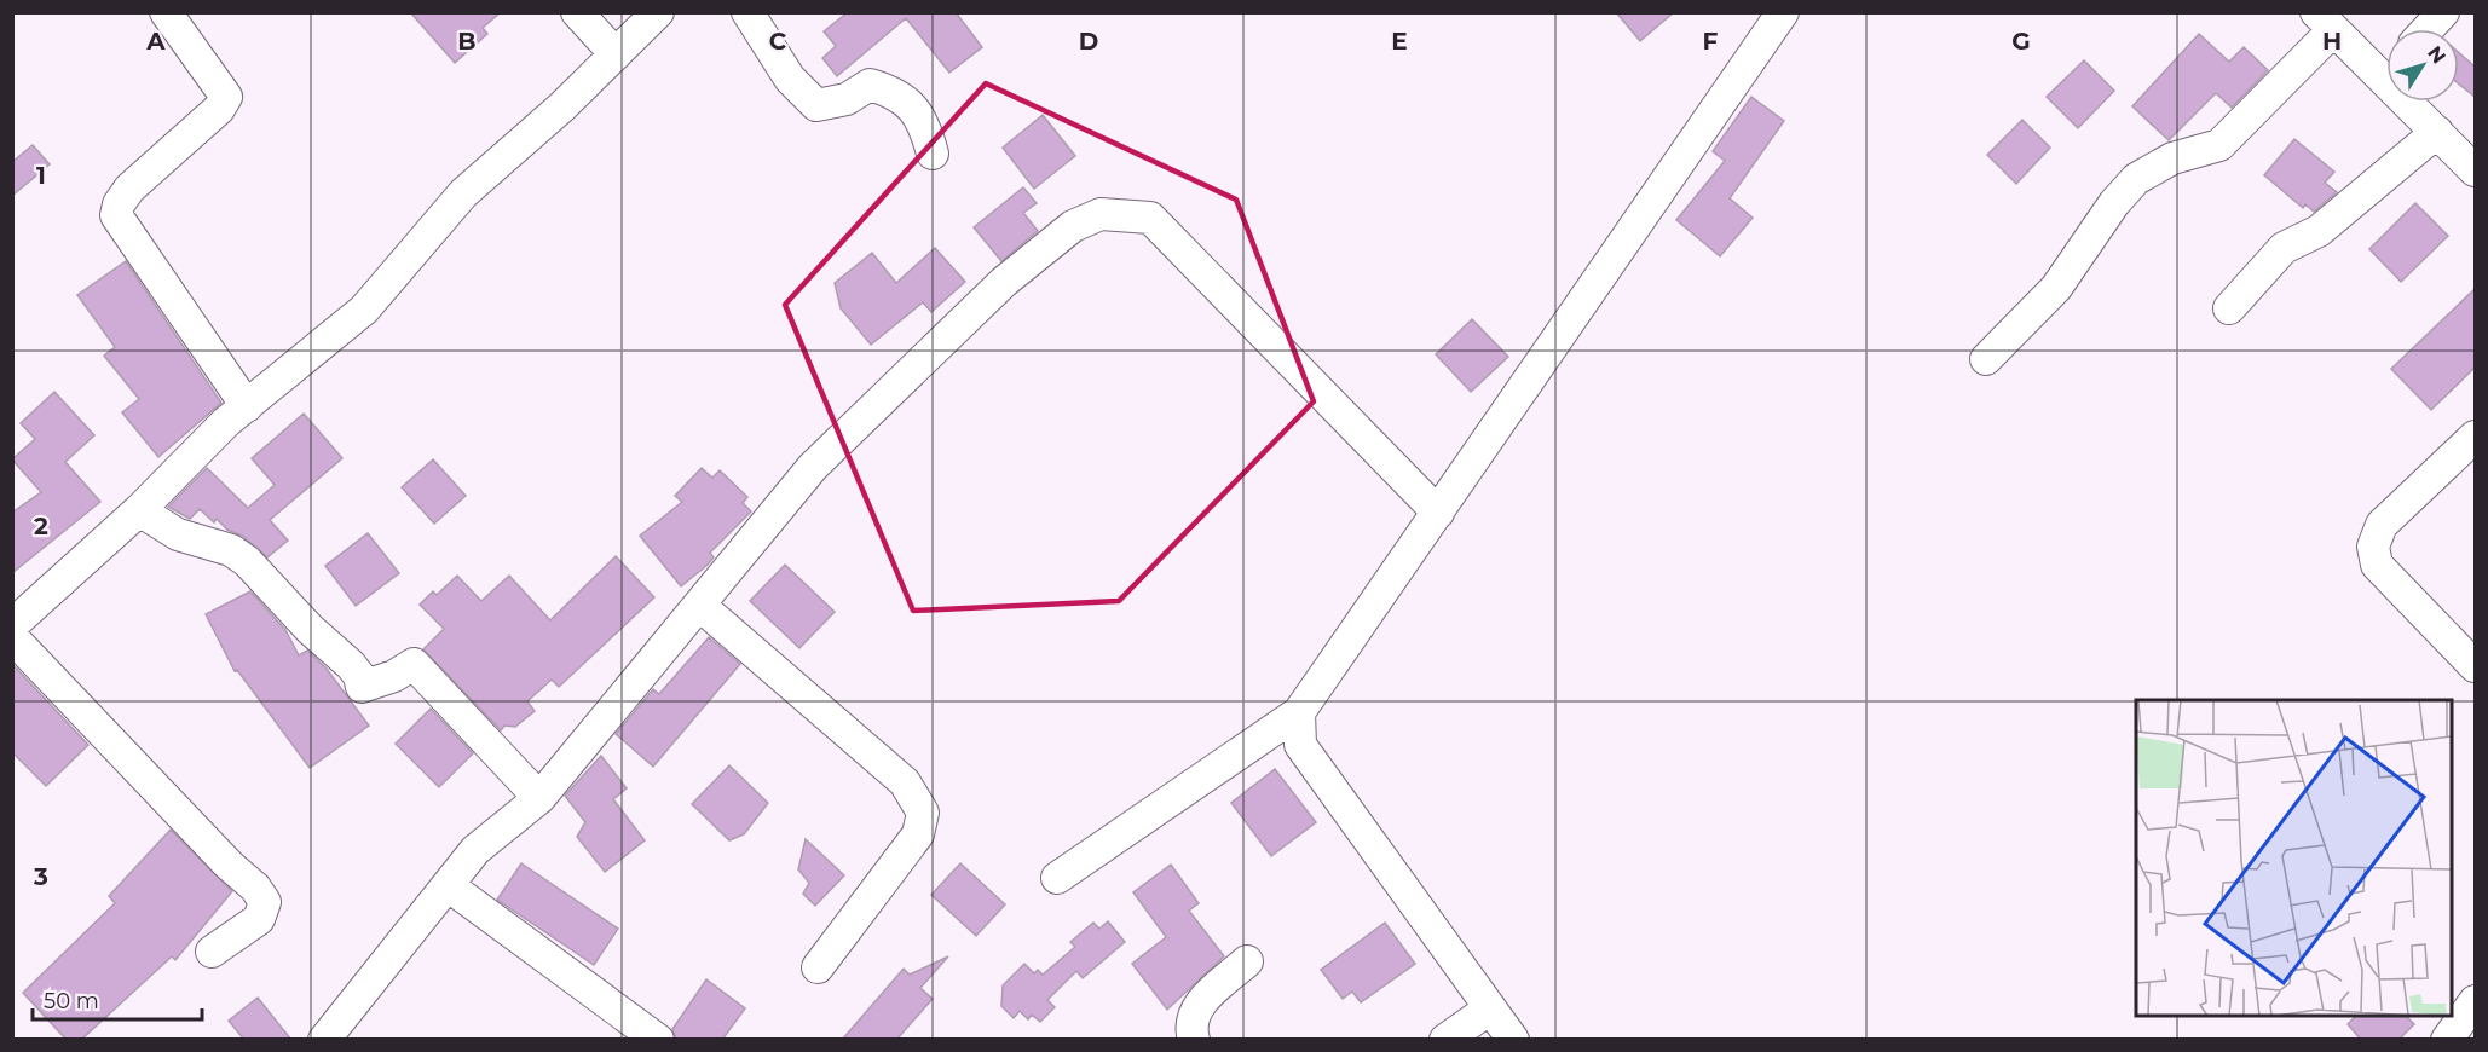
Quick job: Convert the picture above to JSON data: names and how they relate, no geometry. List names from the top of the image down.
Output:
{
  "scale_bar": "50 m",
  "north": "top right",
  "grid": {
    "columns": [
      "A",
      "B",
      "C",
      "D",
      "E",
      "F",
      "G",
      "H"
    ],
    "rows": ["1", "2", "3"]
  }
}
